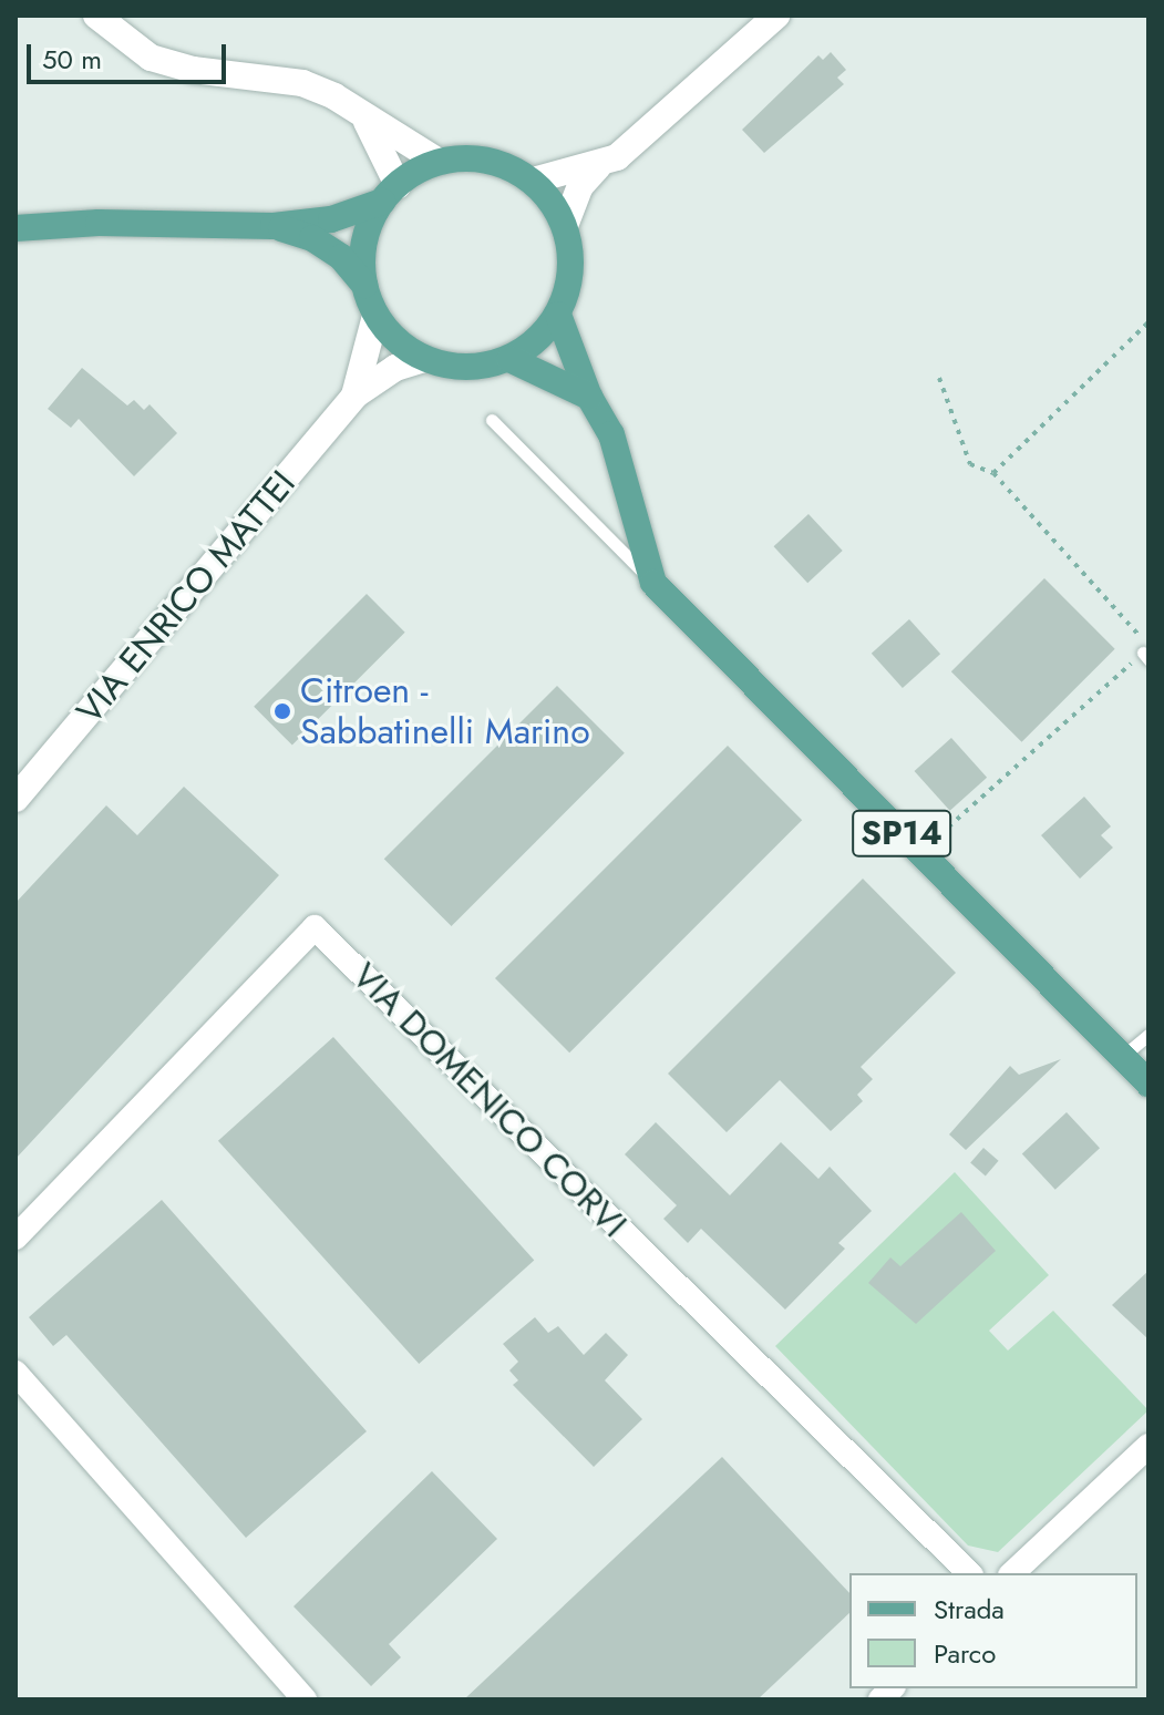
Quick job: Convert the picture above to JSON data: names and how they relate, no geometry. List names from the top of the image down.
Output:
{
  "streets": {
    "main road": ["VIA ENRICO MATTEI", "SP14"],
    "street": ["VIA DOMENICO CORVI"]
  },
  "crossings": [
    ["VIA ENRICO MATTEI", "SP14"]
  ],
  "places": ["Citroen - Sabbatinelli Marino"],
  "legend": ["Strada", "Parco"],
  "scale_bar": "50 m"
}
